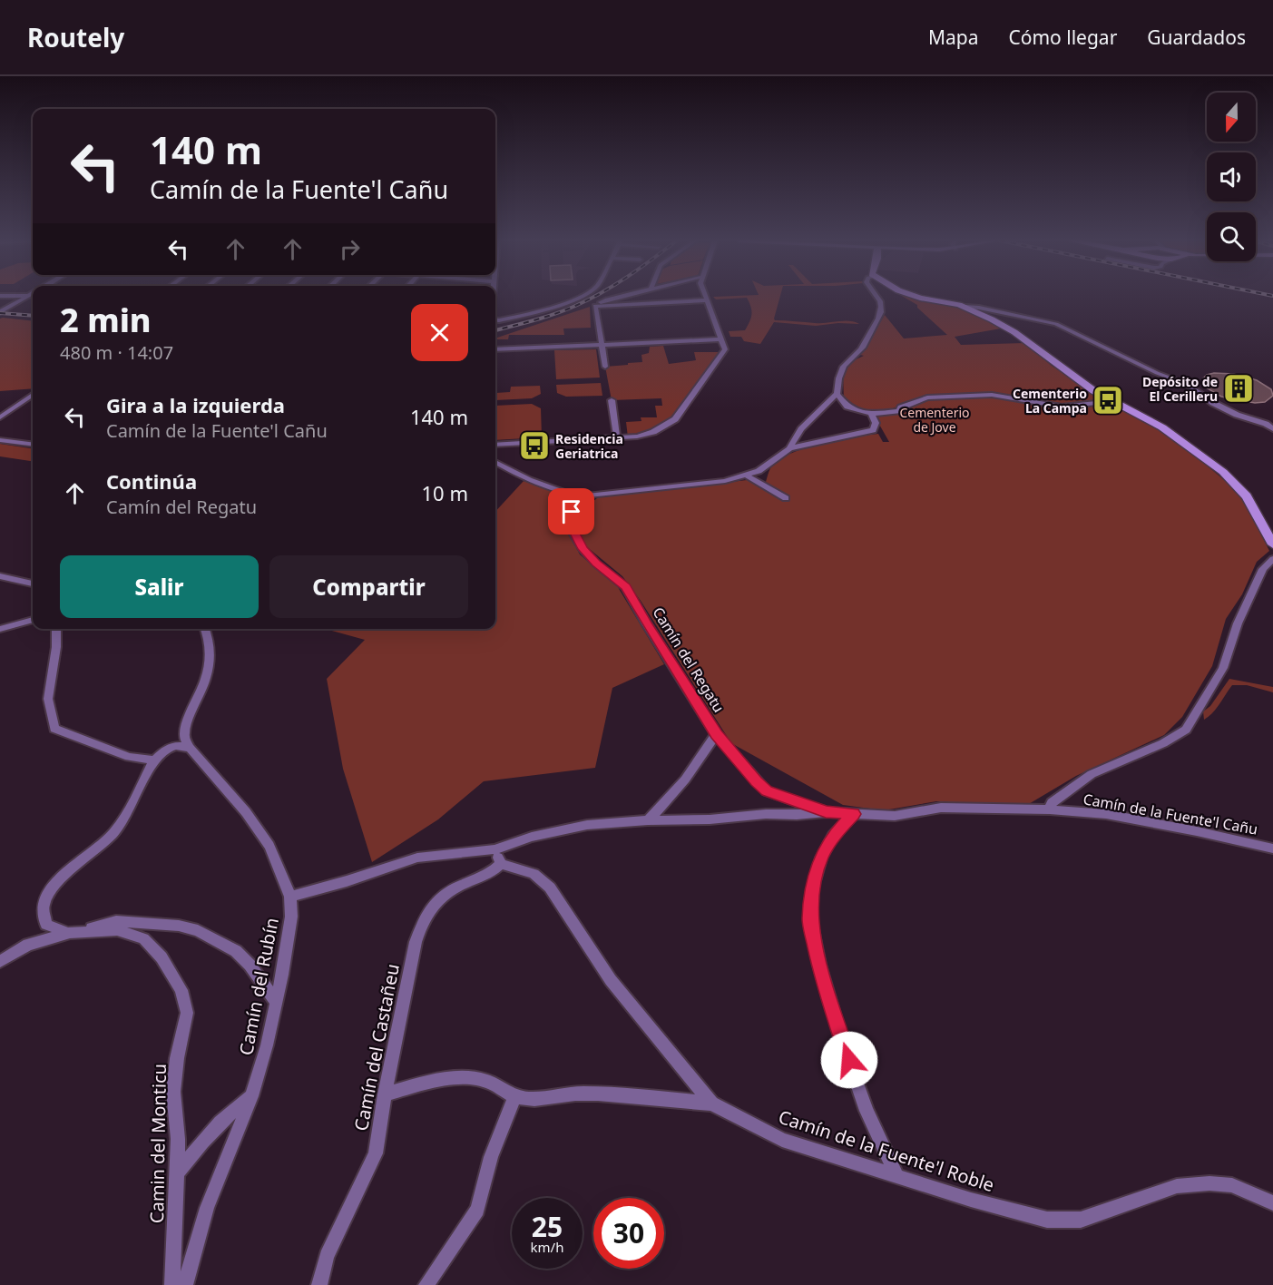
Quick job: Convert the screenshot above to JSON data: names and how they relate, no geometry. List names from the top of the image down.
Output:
{
  "streets": {
    "street": [
      "Camín del Regatu",
      "Camín de la Fuente'l Cañu",
      "Camín del Rubín",
      "Camín del Castañeu",
      "Camin del Monticu",
      "Camín de la Fuente'l Roble"
    ]
  },
  "crossings": [
    ["Camín del Regatu", "Camín de la Fuente'l Cañu"],
    ["Camín de la Fuente'l Cañu", "Camín del Rubín"],
    ["Camín del Castañeu", "Camín de la Fuente'l Roble"]
  ],
  "parks": ["Cementerio de Jove"],
  "places": {
    "building": ["Depósito de El Cerilleru"],
    "bus stop": ["Cementerio La Campa", "Residencia Geriatrica"]
  },
  "north": "bottom",
  "page": {
    "header": "Routely",
    "nav": ["Mapa", "Cómo llegar", "Guardados"],
    "turn": ["140 m", "Camín de la Fuente'l Cañu"],
    "heading": ["2 min", "480 m · 14:07"],
    "list": [
      {
        "name": "Gira a la izquierda",
        "note": "Camín de la Fuente'l Cañu",
        "value": "140 m"
      },
      {
        "name": "Continúa",
        "note": "Camín del Regatu",
        "value": "10 m"
      }
    ],
    "buttons": ["Salir", "Compartir"],
    "speed": "25 km/h",
    "limit": "30"
  }
}
